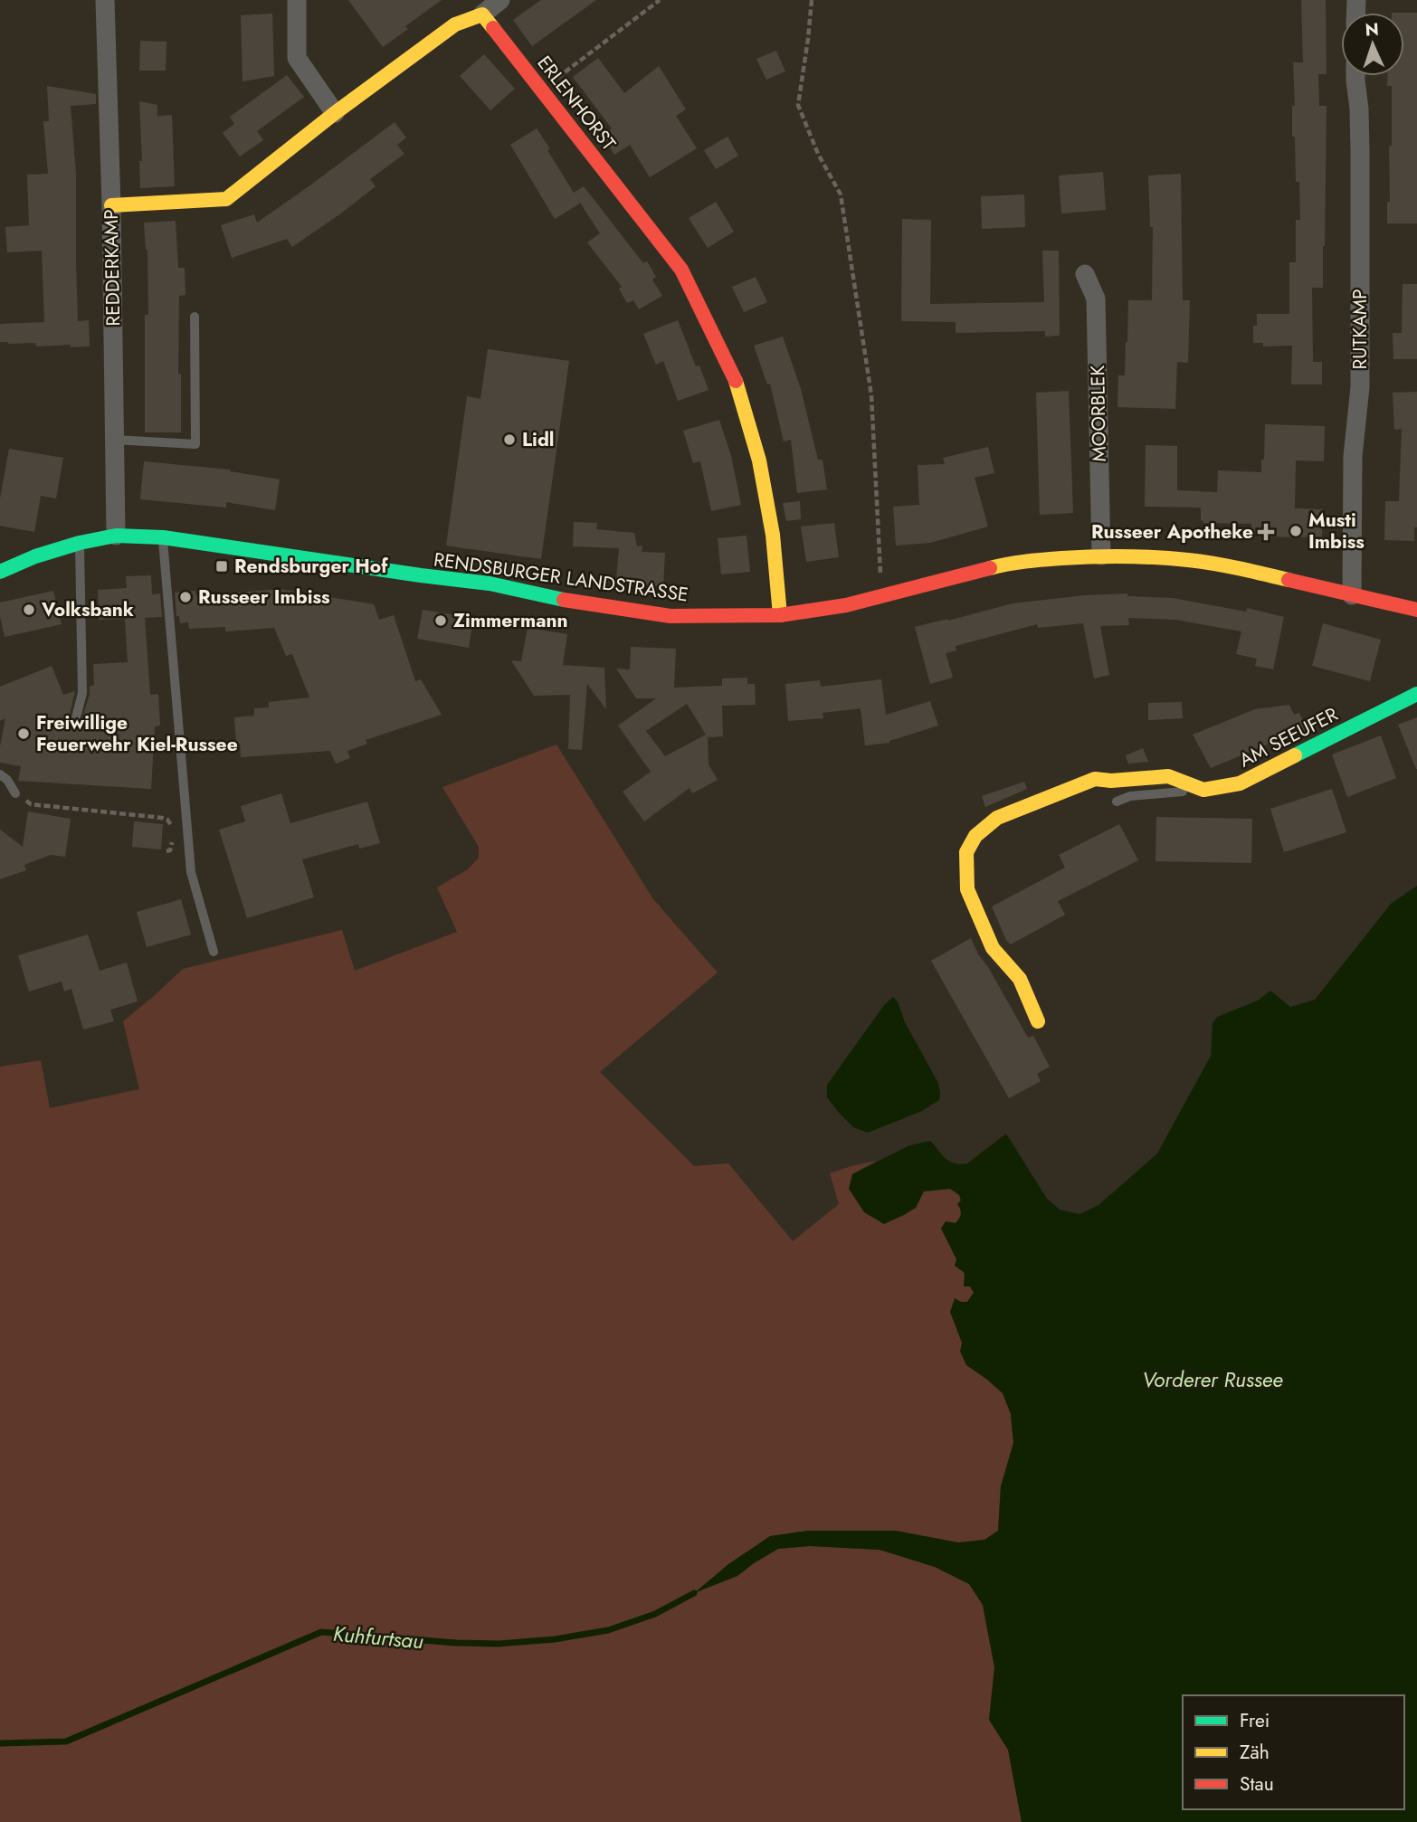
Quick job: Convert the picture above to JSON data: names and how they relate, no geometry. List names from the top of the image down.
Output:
{
  "streets": {
    "street": [
      "ERLENHORST",
      "REDDERKAMP",
      "RUTKAMP",
      "MOORBLEK",
      "RENDSBURGER LANDSTRASSE",
      "AM SEEUFER"
    ]
  },
  "crossings": [
    ["ERLENHORST", "RENDSBURGER LANDSTRASSE"],
    ["REDDERKAMP", "RENDSBURGER LANDSTRASSE"],
    ["RUTKAMP", "RENDSBURGER LANDSTRASSE"],
    ["MOORBLEK", "RENDSBURGER LANDSTRASSE"]
  ],
  "water": ["Vorderer Russee", "Kuhfurtsau"],
  "places": {
    "other": [
      "Lidl",
      "Musti Imbiss",
      "Russeer Imbiss",
      "Volksbank",
      "Zimmermann",
      "Freiwillige Feuerwehr Kiel-Russee"
    ],
    "health": ["Russeer Apotheke"],
    "transit": ["Rendsburger Hof"]
  },
  "legend": ["Frei", "Zäh", "Stau"],
  "north": "top"
}
